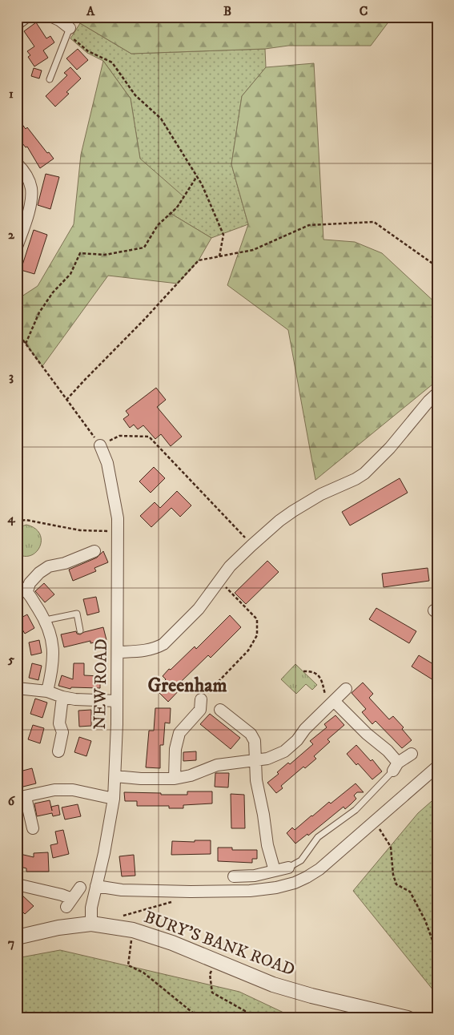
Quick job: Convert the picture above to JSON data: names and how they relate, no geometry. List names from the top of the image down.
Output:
{
  "streets": {
    "street": ["NEW ROAD", "BURY'S BANK ROAD"]
  },
  "crossings": [
    ["NEW ROAD", "BURY'S BANK ROAD"]
  ],
  "districts": ["Greenham"],
  "grid": {
    "columns": ["A", "B", "C"],
    "rows": [
      "1",
      "2",
      "3",
      "4",
      "5",
      "6",
      "7"
    ]
  }
}
